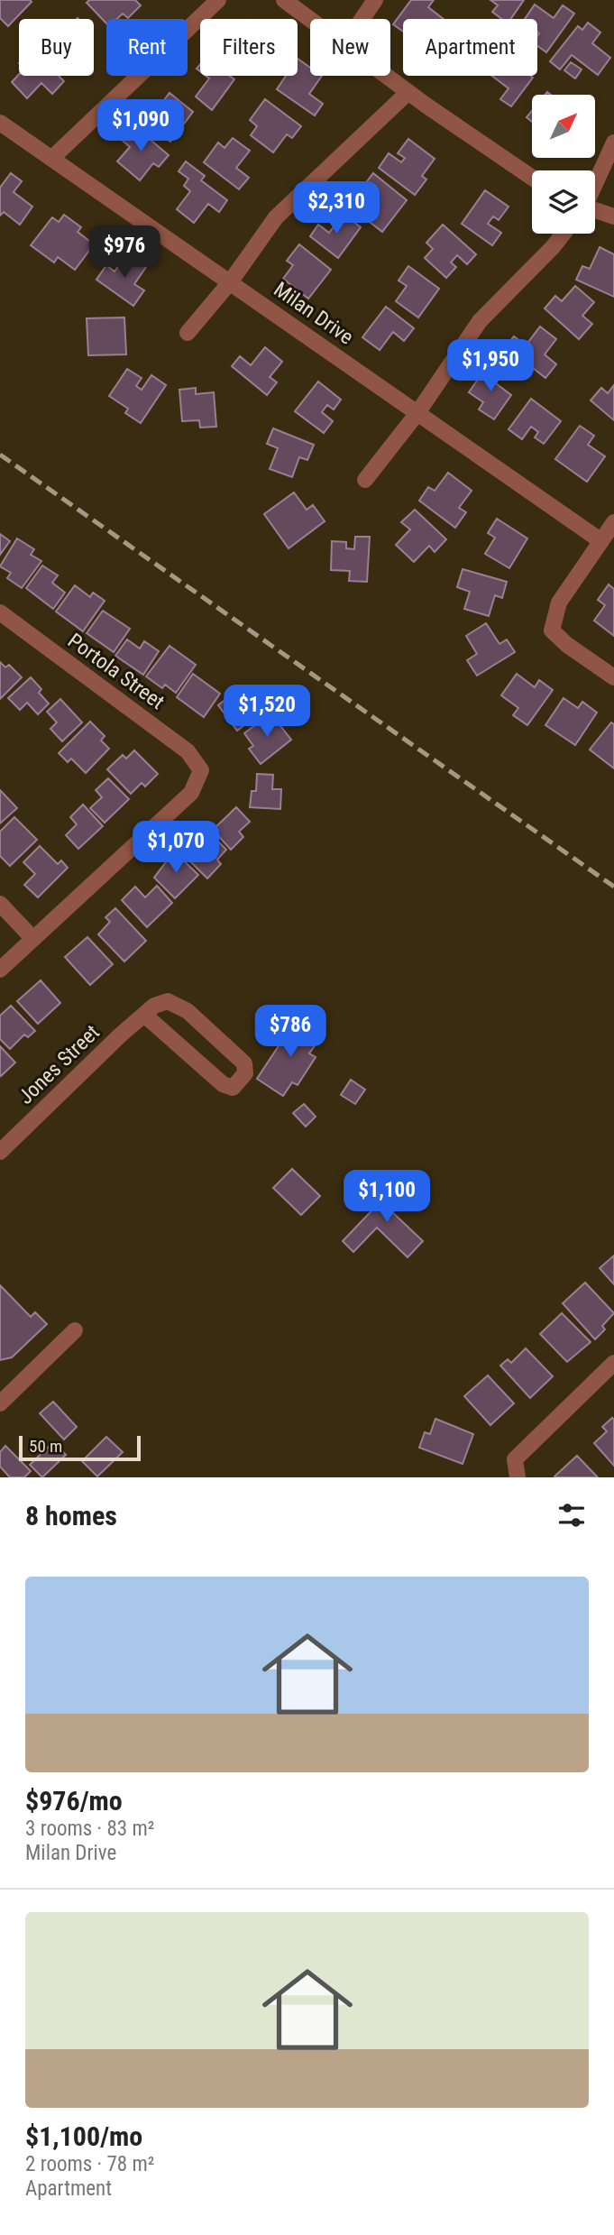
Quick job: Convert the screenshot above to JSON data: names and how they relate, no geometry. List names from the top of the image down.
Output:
{
  "streets": {
    "street": ["Milan Drive", "Portola Street", "Jones Street"]
  },
  "scale_bar": "50 m",
  "north": "top right",
  "page": {
    "chip": [
      "Buy",
      "Rent",
      "Filters",
      "New",
      "Apartment"
    ],
    "price": [
      "$1,090",
      "$2,310",
      "$976",
      "$1,950",
      "$1,520",
      "$1,070",
      "$786",
      "$1,100"
    ],
    "scale": "50 m",
    "heading": "8 homes",
    "list": [
      {
        "name": "$976/mo",
        "note": "3 rooms · 83 m² · Milan Drive"
      },
      {
        "name": "$1,100/mo",
        "note": "2 rooms · 78 m² · Apartment"
      }
    ]
  }
}
